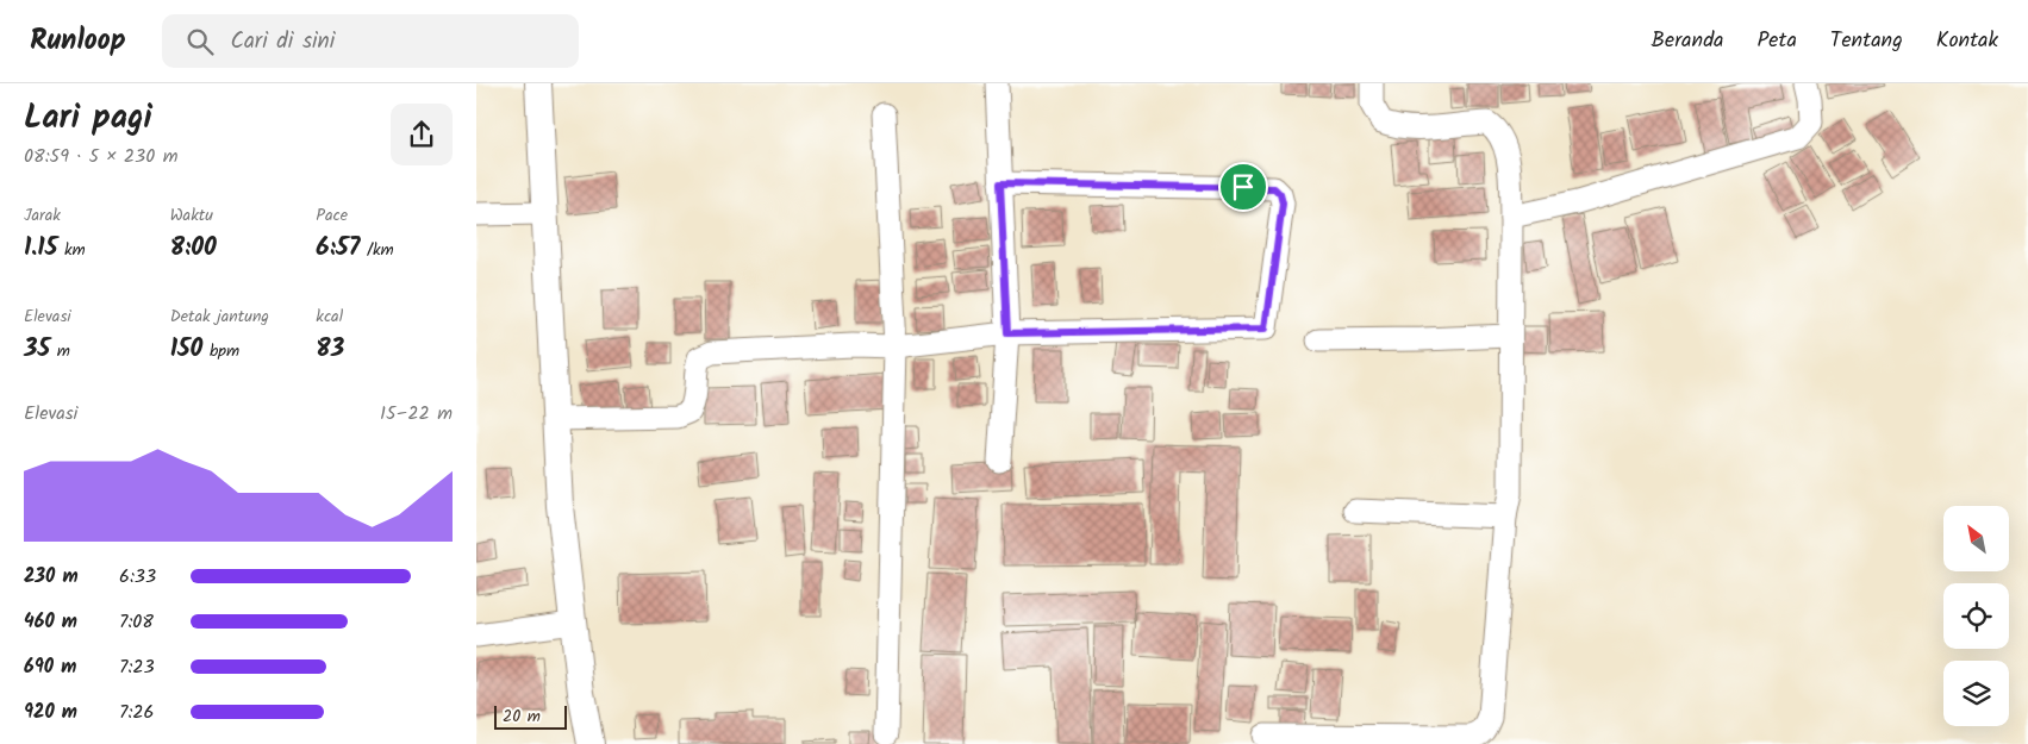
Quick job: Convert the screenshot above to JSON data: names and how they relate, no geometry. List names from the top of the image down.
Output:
{
  "scale_bar": "20 m",
  "north": "top left",
  "page": {
    "header": "Runloop",
    "search": "Cari di sini",
    "nav": [
      "Beranda",
      "Peta",
      "Tentang",
      "Kontak"
    ],
    "heading": ["Lari pagi", "08:59 · 5 × 230 m"],
    "stats": [
      ["Jarak", "1.15 km"],
      ["Waktu", "8:00"],
      ["Pace", "6:57 /km"],
      ["Elevasi", "35 m"],
      ["Detak jantung", "150 bpm"],
      ["kcal", "83"]
    ],
    "chart": ["Elevasi", "15–22 m"],
    "list": [
      {
        "name": "230 m",
        "note": "6:33"
      },
      {
        "name": "460 m",
        "note": "7:08"
      },
      {
        "name": "690 m",
        "note": "7:23"
      },
      {
        "name": "920 m",
        "note": "7:26"
      }
    ],
    "scale": "20 m"
  }
}
